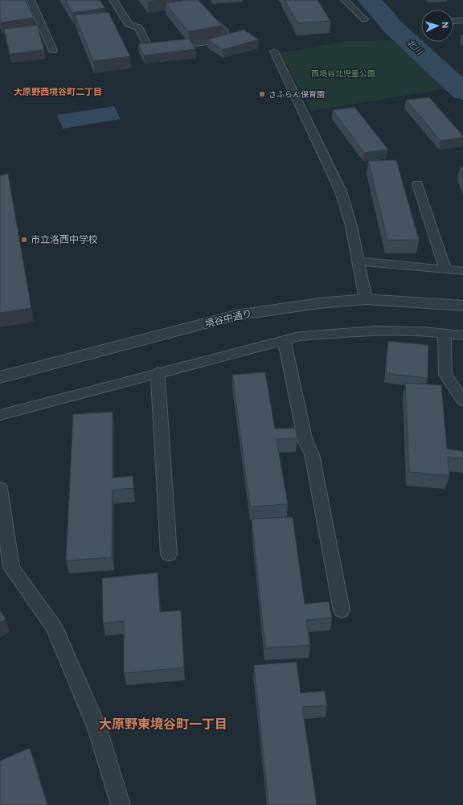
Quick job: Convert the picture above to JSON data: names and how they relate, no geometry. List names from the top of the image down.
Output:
{
  "streets": {
    "street": ["境谷中通り"]
  },
  "districts": ["大原野西境谷町二丁目", "大原野東境谷町一丁目"],
  "water": ["北川"],
  "parks": ["西境谷北児童公園"],
  "places": ["さふらん保育園", "市立洛西中学校"],
  "north": "right"
}
